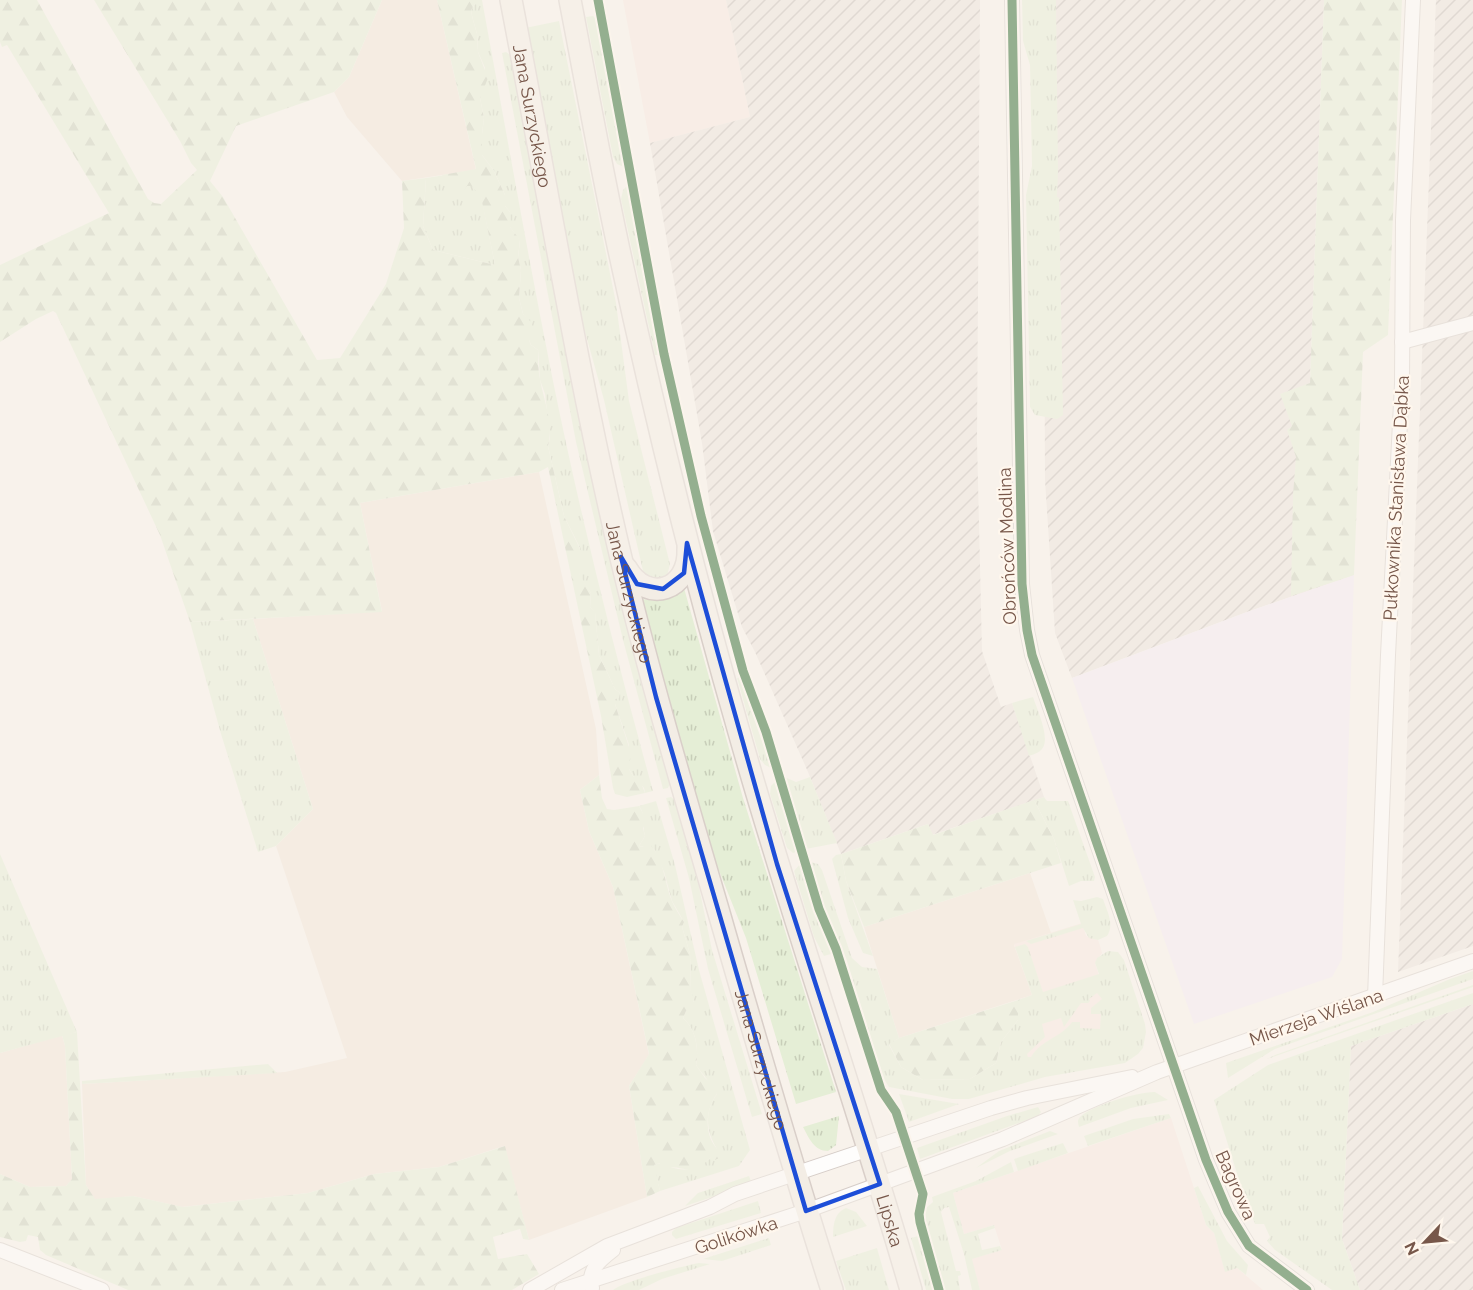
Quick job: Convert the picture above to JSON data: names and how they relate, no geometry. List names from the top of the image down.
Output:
{
  "streets": {
    "main road": ["Jana Surzyckiego", "Lipska"],
    "street": [
      "Pułkownika Stanisława Dąbka",
      "Obrońców Modlina",
      "Mierzeja Wiślana",
      "Bagrowa",
      "Golikówka"
    ]
  },
  "crossings": [
    ["Jana Surzyckiego", "Golikówka"],
    ["Pułkownika Stanisława Dąbka", "Mierzeja Wiślana"],
    ["Obrońców Modlina", "Mierzeja Wiślana"],
    ["Obrońców Modlina", "Bagrowa"],
    ["Mierzeja Wiślana", "Bagrowa"],
    ["Mierzeja Wiślana", "Lipska"],
    ["Mierzeja Wiślana", "Golikówka"],
    ["Lipska", "Golikówka"]
  ],
  "north": "bottom left"
}
